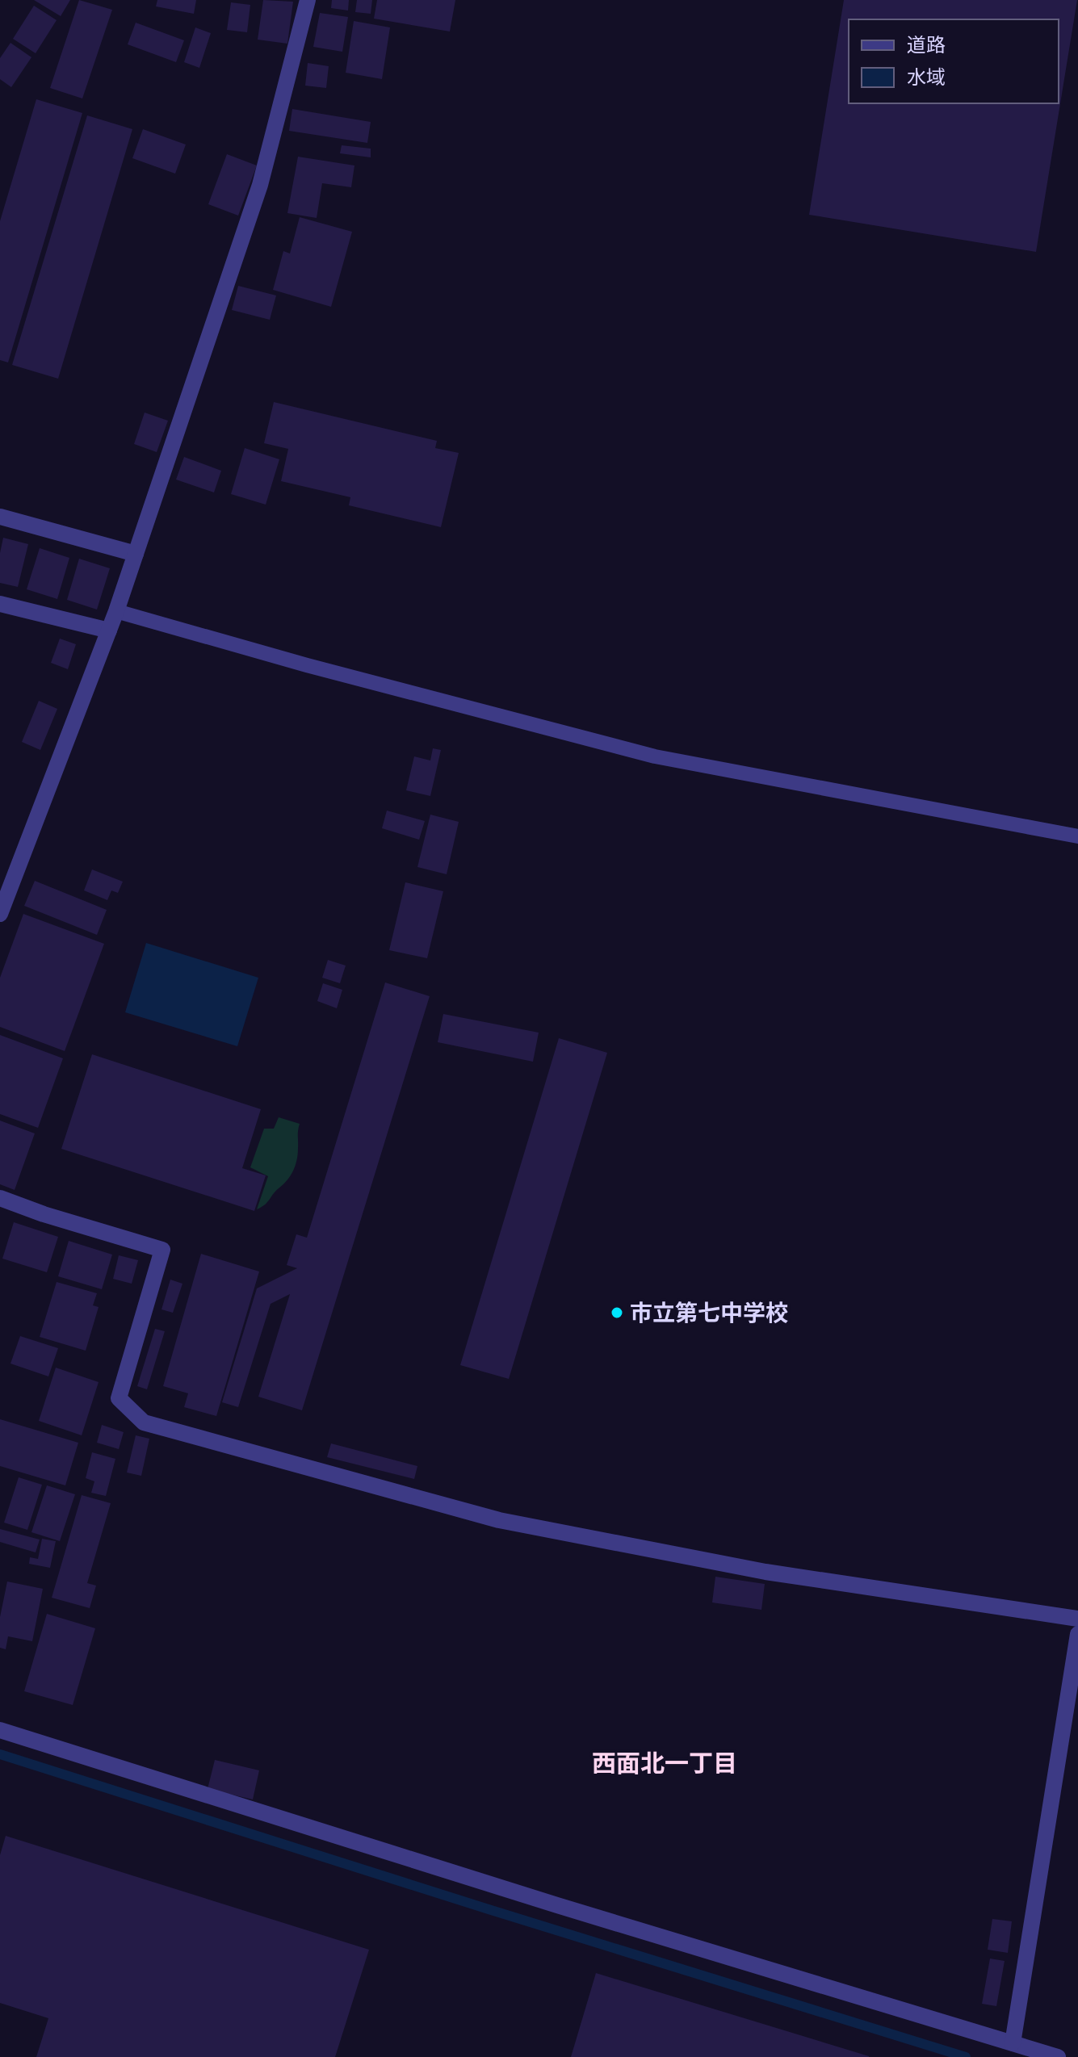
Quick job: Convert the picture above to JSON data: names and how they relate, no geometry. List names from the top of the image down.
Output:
{
  "districts": ["西面北一丁目"],
  "places": ["市立第七中学校"],
  "legend": ["道路", "水域"]
}
